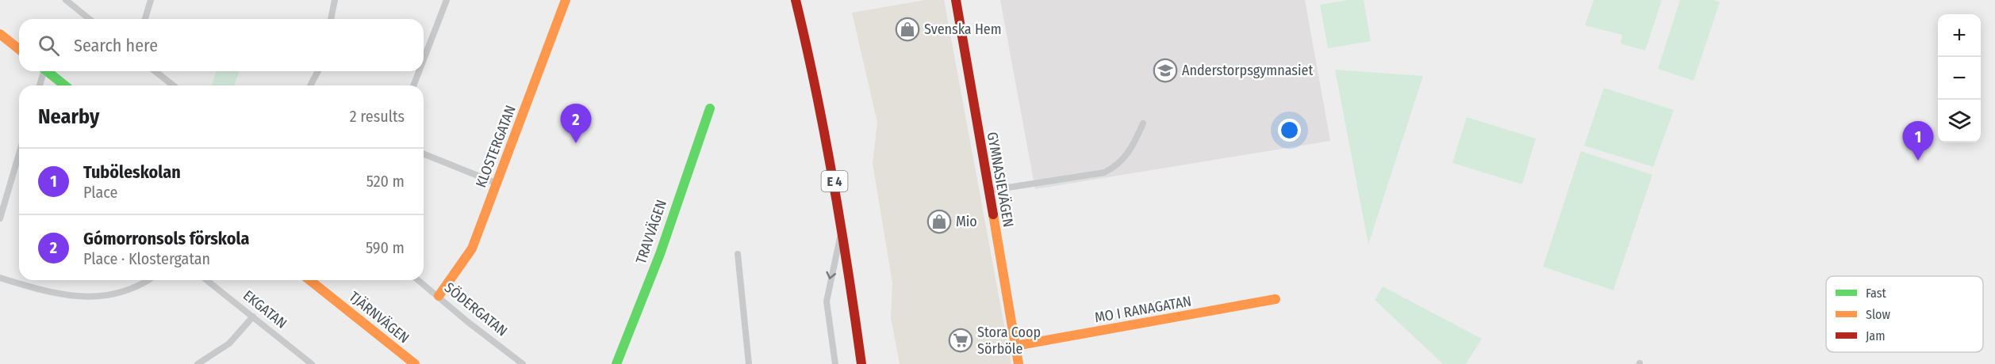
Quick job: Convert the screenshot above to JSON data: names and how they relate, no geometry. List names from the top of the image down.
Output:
{
  "streets": {
    "main road": [
      "KLOSTERGATAN",
      "GYMNASIEVÄGEN",
      "E 4",
      "TRAVVÄGEN",
      "MO I RANAGATAN",
      "TJÄRNVÄGEN"
    ],
    "street": ["EKGATAN", "SÖDERGATAN"]
  },
  "crossings": [
    ["KLOSTERGATAN", "SÖDERGATAN"],
    ["GYMNASIEVÄGEN", "MO I RANAGATAN"]
  ],
  "places": {
    "shop": ["Svenska Hem", "Mio"],
    "school or university": ["Anderstorpsgymnasiet"],
    "supermarket": ["Stora Coop Sörböle"]
  },
  "legend": ["Fast", "Slow", "Jam"],
  "page": {
    "map_buttons": ["+", "−"],
    "search": "Search here",
    "heading": ["Nearby", "2 results"],
    "pins": ["2", "1"],
    "list": [
      {
        "mark": "1",
        "name": "Tuböleskolan",
        "note": "Place",
        "value": "520 m"
      },
      {
        "mark": "2",
        "name": "Gómorronsols förskola",
        "note": "Place · Klostergatan",
        "value": "590 m"
      }
    ]
  }
}
